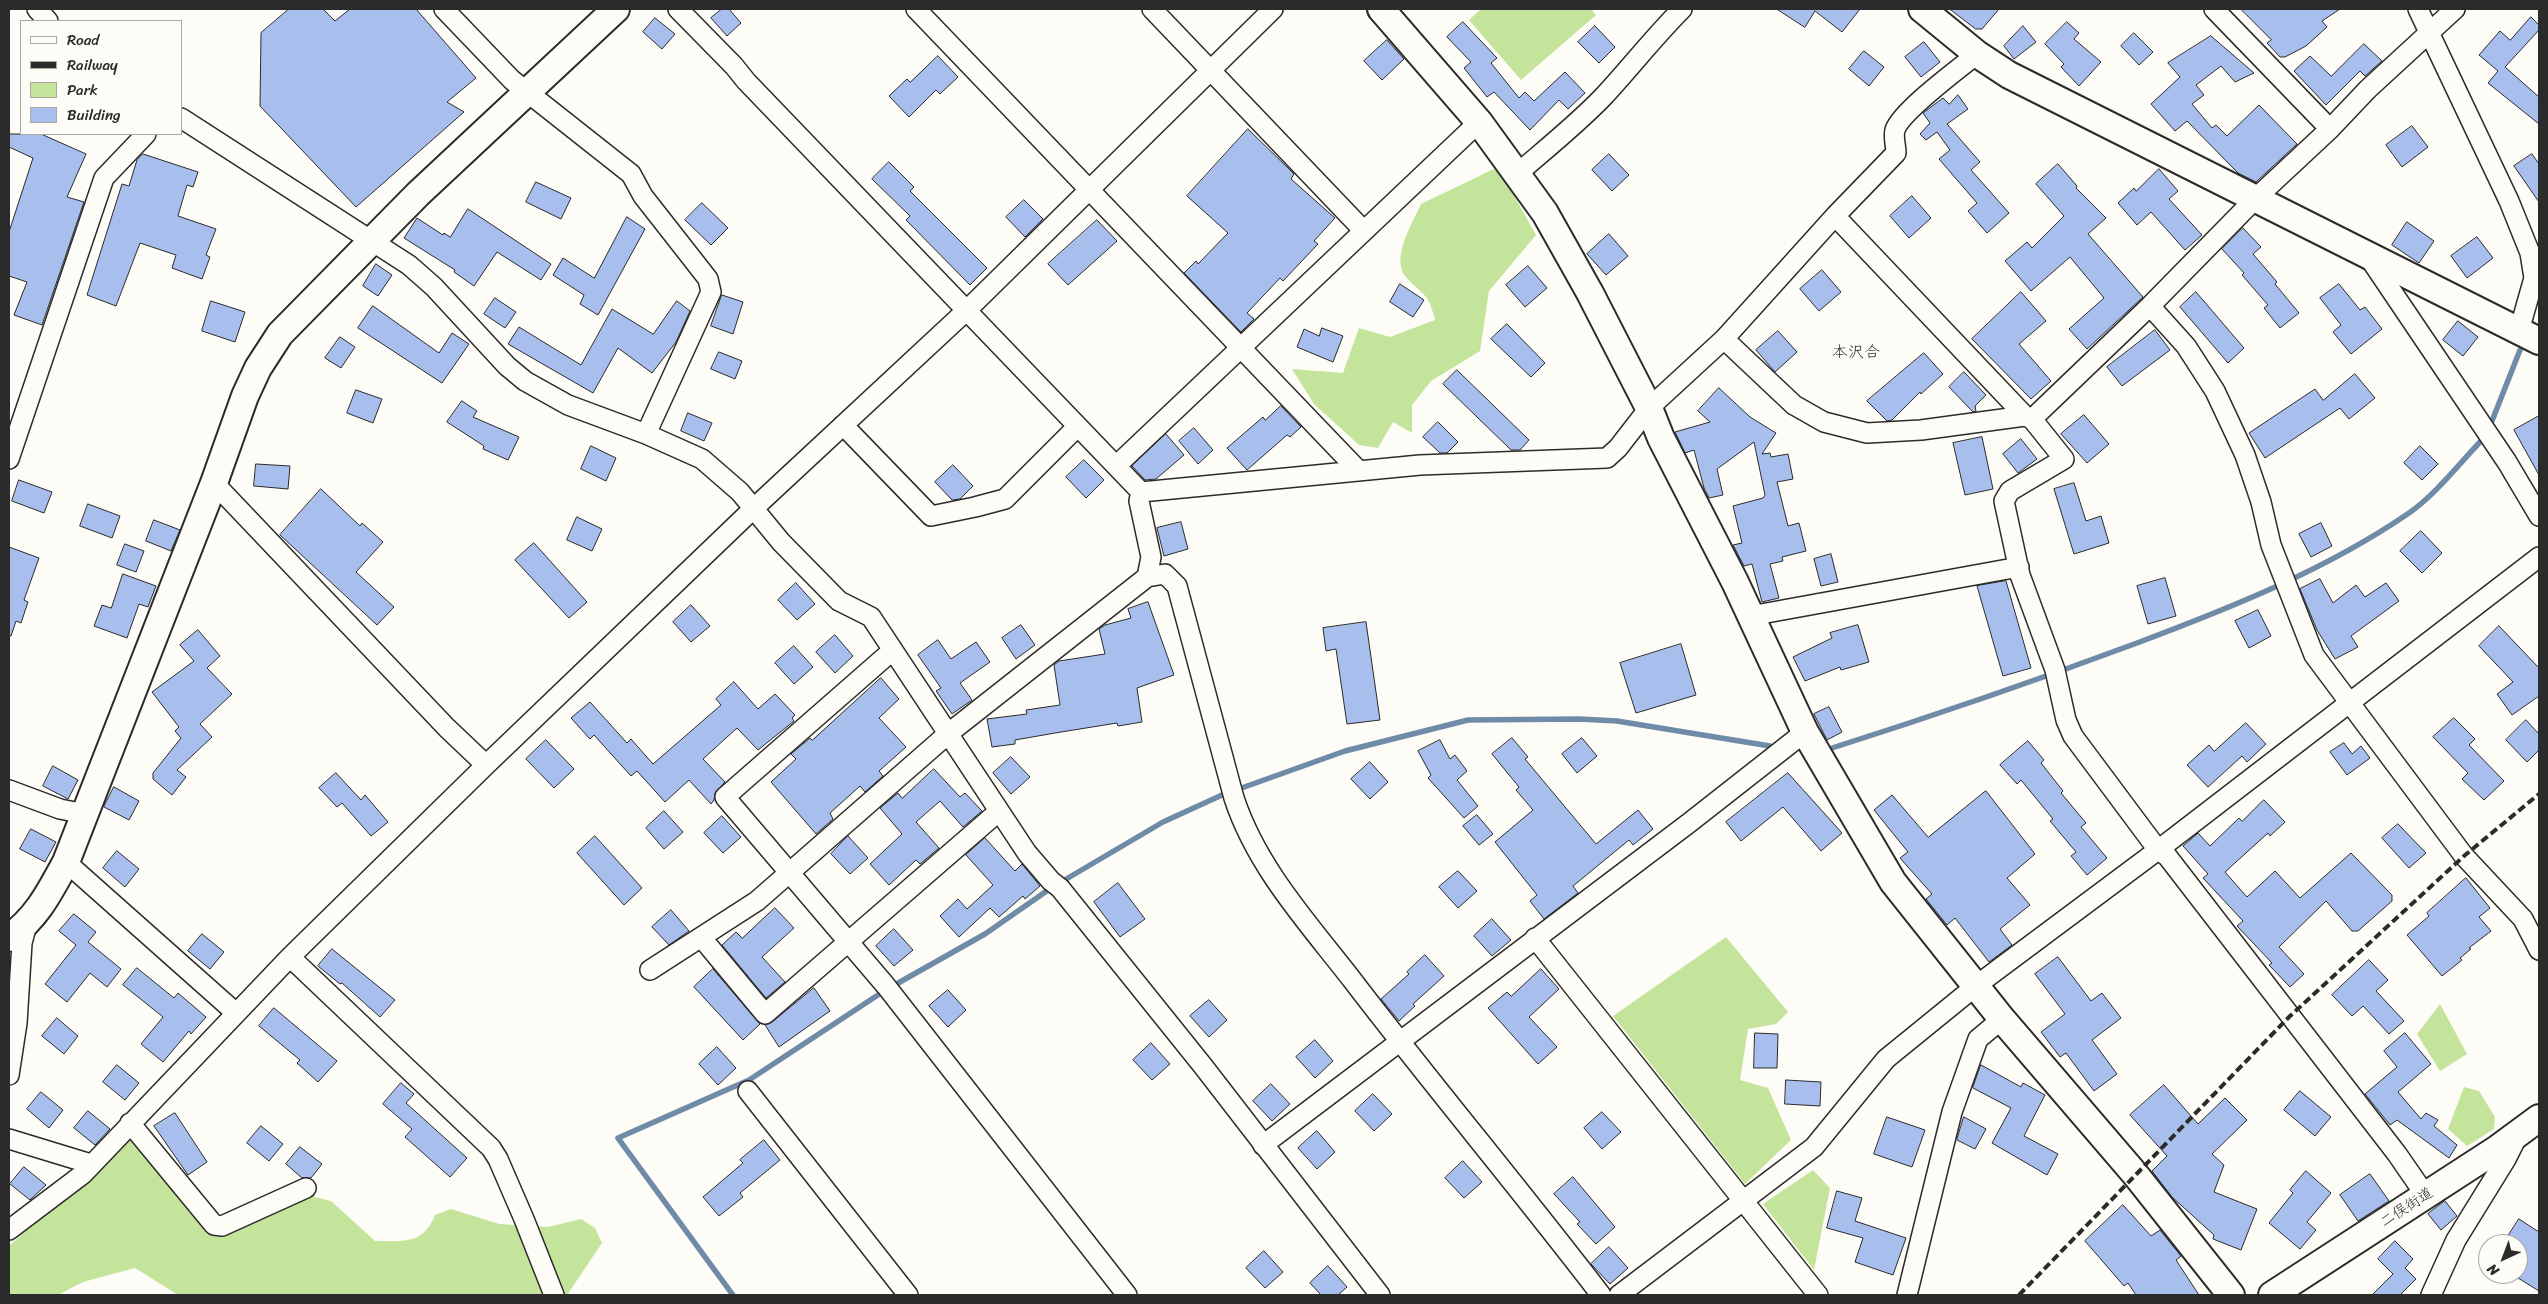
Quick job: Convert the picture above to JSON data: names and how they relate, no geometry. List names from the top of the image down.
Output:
{
  "streets": {
    "street": ["二俣街道"]
  },
  "districts": ["本沢合"],
  "legend": [
    "Road",
    "Railway",
    "Park",
    "Building"
  ],
  "north": "bottom left"
}
